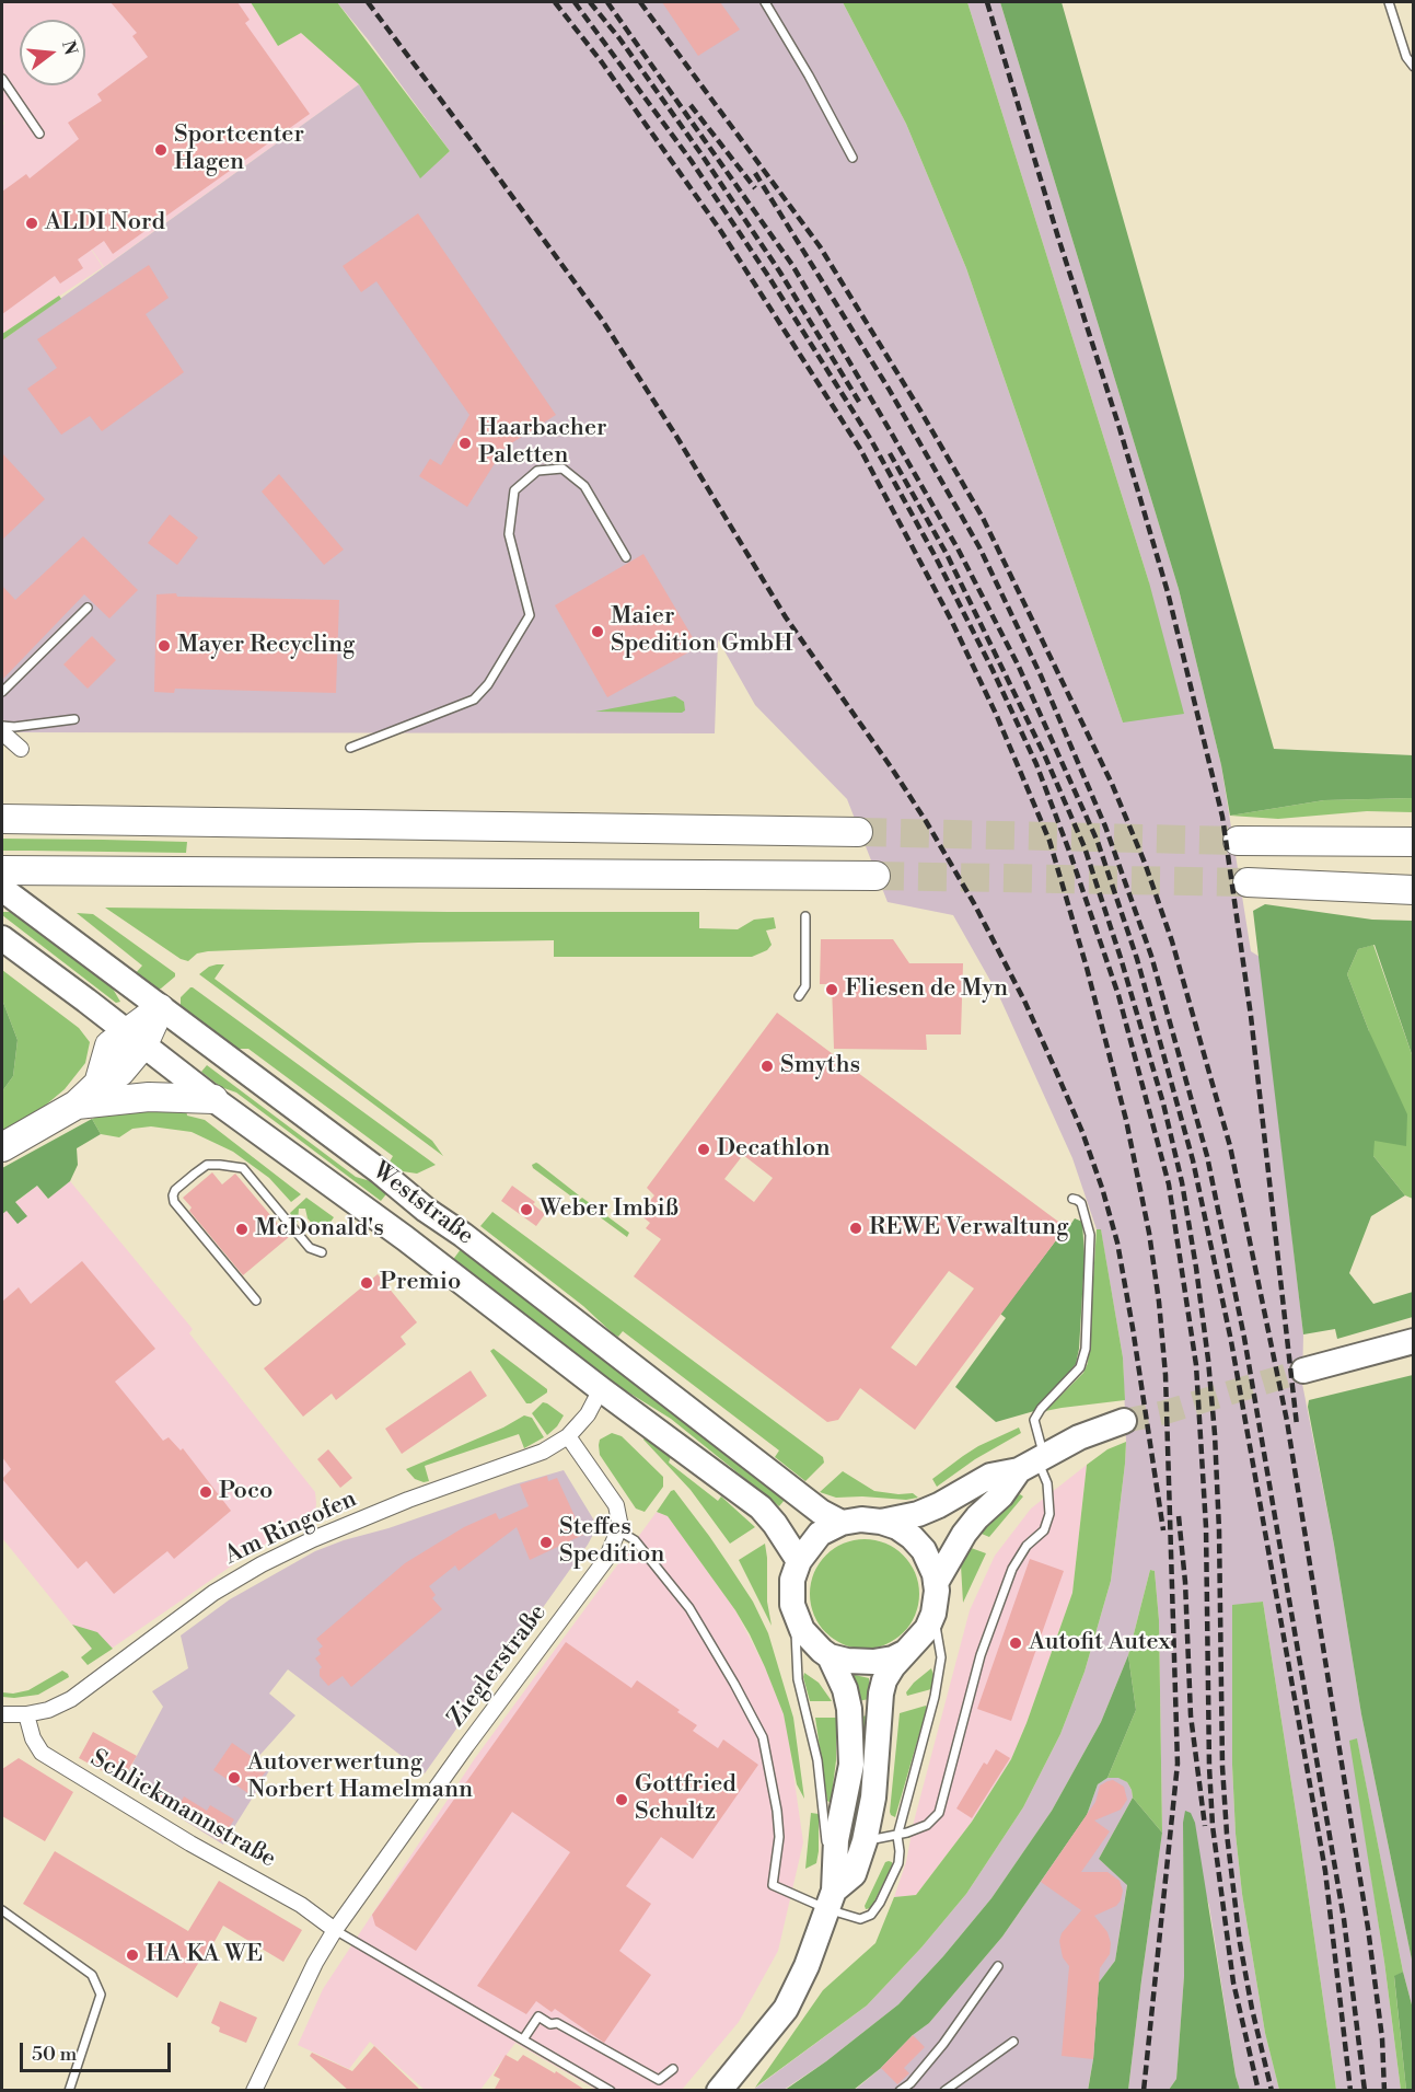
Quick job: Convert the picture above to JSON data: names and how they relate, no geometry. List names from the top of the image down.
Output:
{
  "streets": {
    "main road": ["Weststraße"],
    "street": ["Am Ringofen", "Zieglerstraße", "Schlickmannstraße"]
  },
  "crossings": [
    ["Weststraße", "Am Ringofen"],
    ["Am Ringofen", "Schlickmannstraße"],
    ["Zieglerstraße", "Schlickmannstraße"]
  ],
  "places": [
    "Sportcenter Hagen",
    "ALDI Nord",
    "Haarbacher Paletten",
    "Maier Spedition GmbH",
    "Mayer Recycling",
    "Fliesen de Myn",
    "Smyths",
    "Decathlon",
    "Weber Imbiß",
    "REWE Verwaltung",
    "McDonald's",
    "Premio",
    "Poco",
    "Steffes Spedition",
    "Autofit Autex",
    "Autoverwertung Norbert Hamelmann",
    "Gottfried Schultz",
    "HA KA WE"
  ],
  "scale_bar": "50 m",
  "north": "right"
}
